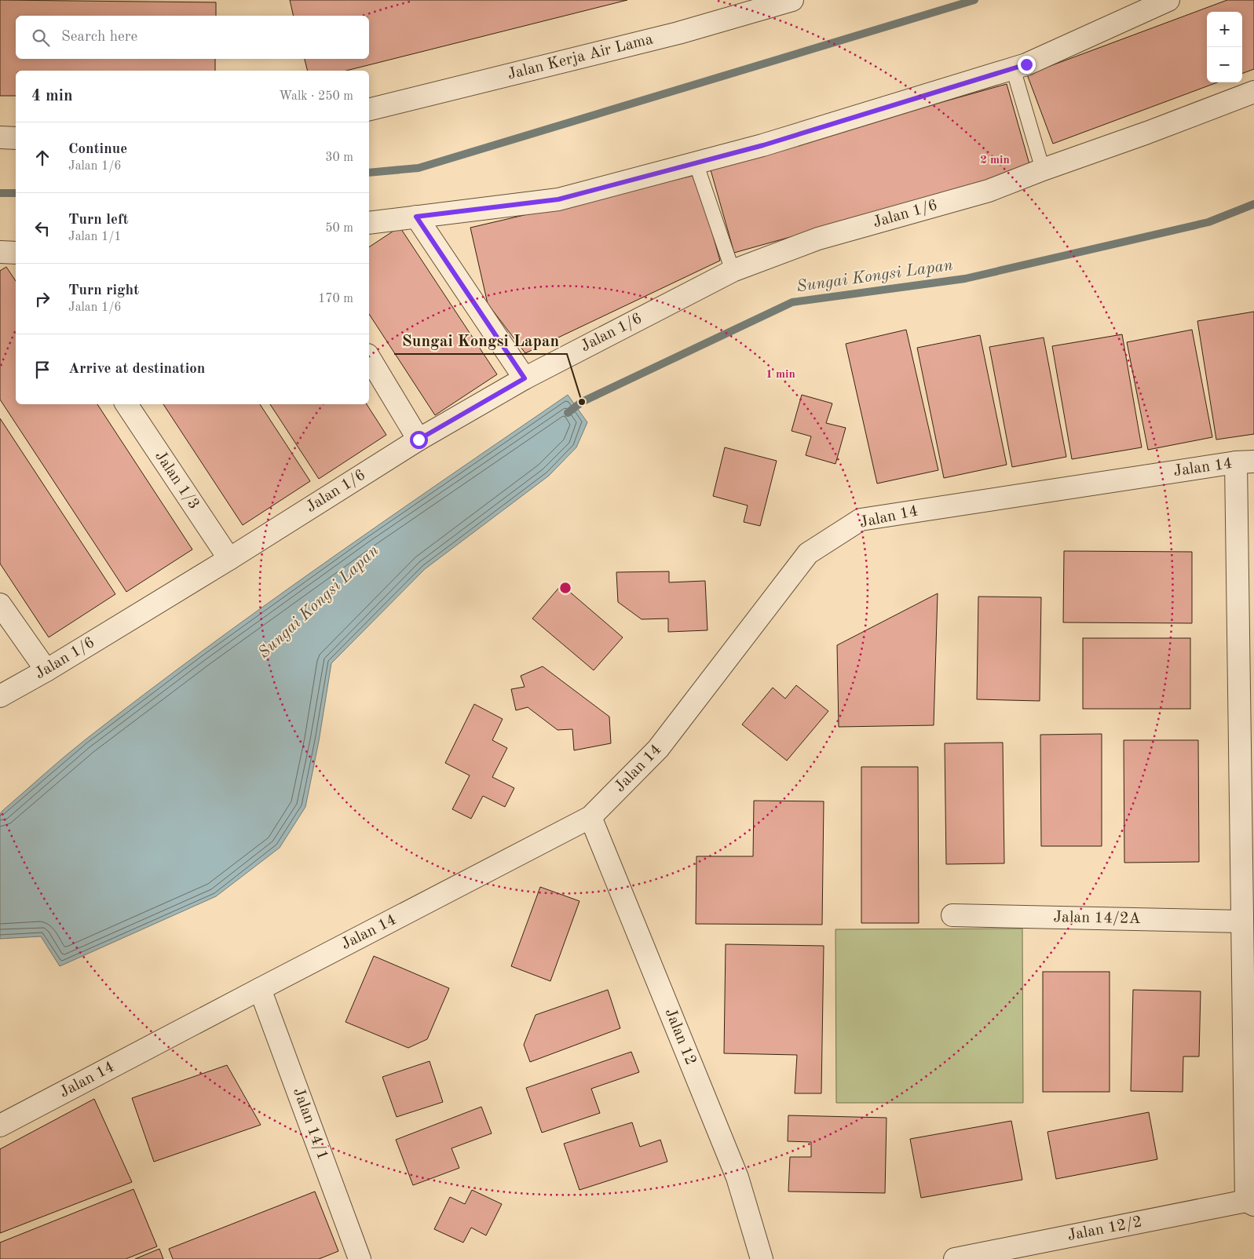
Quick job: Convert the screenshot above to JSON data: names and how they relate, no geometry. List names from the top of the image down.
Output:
{
  "streets": {
    "street": [
      "Jalan Kerja Air Lama",
      "Jalan 1/6",
      "Jalan 14",
      "Jalan 1/3",
      "Jalan 14/2A",
      "Jalan 12",
      "Jalan 14/1",
      "Jalan 12/2"
    ]
  },
  "crossings": [
    ["Jalan 1/6", "Jalan 1/3"],
    ["Jalan 14", "Jalan 12"],
    ["Jalan 14", "Jalan 14/1"]
  ],
  "water": ["Sungai Kongsi Lapan"],
  "places": ["Sungai Kongsi Lapan"],
  "page": {
    "map_buttons": ["+", "−"],
    "search": "Search here",
    "heading": ["4 min", "Walk · 250 m"],
    "list": [
      ["Continue", "Jalan 1/6", "30 m"],
      ["Turn left", "Jalan 1/1", "50 m"],
      ["Turn right", "Jalan 1/6", "170 m"],
      "Arrive at destination"
    ]
  },
  "rings": ["2 min", "1 min"]
}
